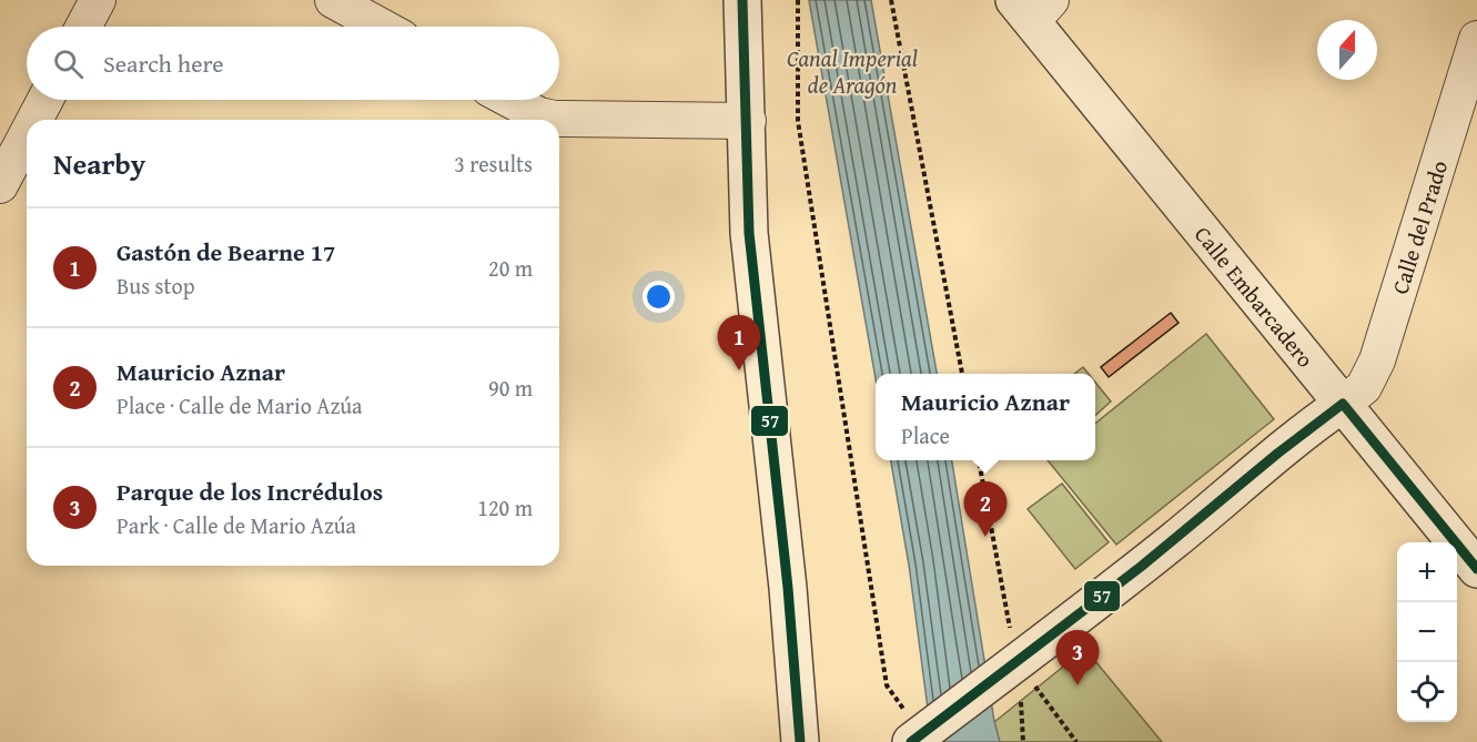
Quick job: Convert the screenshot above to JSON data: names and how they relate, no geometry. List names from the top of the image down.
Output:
{
  "streets": {
    "street": ["Calle del Prado", "Calle Embarcadero"]
  },
  "crossings": [
    ["Calle del Prado", "Calle Embarcadero"]
  ],
  "water": ["Canal Imperial de Aragón"],
  "lines": ["transit line 57"],
  "north": "top",
  "page": {
    "search": "Search here",
    "heading": ["Nearby", "3 results"],
    "list": [
      {
        "mark": "1",
        "name": "Gastón de Bearne 17",
        "note": "Bus stop",
        "value": "20 m"
      },
      {
        "mark": "2",
        "name": "Mauricio Aznar",
        "note": "Place · Calle de Mario Azúa",
        "value": "90 m"
      },
      {
        "mark": "3",
        "name": "Parque de los Incrédulos",
        "note": "Park · Calle de Mario Azúa",
        "value": "120 m"
      }
    ],
    "pins": ["1", "2", "3"],
    "popup": ["Mauricio Aznar", "Place"],
    "map_buttons": ["+", "−"]
  }
}
